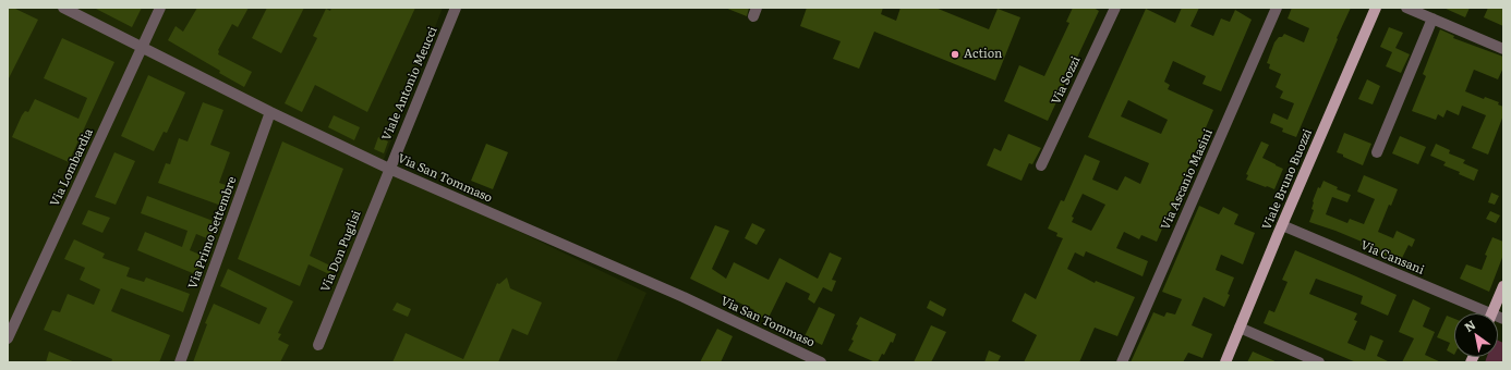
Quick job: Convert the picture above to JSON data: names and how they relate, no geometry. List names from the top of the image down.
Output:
{
  "streets": {
    "main road": ["Viale Bruno Buozzi"],
    "street": [
      "Via Sozzi",
      "Viale Antonio Meucci",
      "Via Lombardia",
      "Via San Tommaso",
      "Via Ascanio Masini",
      "Via Primo Settembre",
      "Via Don Puglisi",
      "Via Cansani"
    ]
  },
  "crossings": [
    ["Viale Antonio Meucci", "Via San Tommaso"],
    ["Viale Antonio Meucci", "Via Don Puglisi"],
    ["Via Lombardia", "Via San Tommaso"],
    ["Via San Tommaso", "Via Primo Settembre"],
    ["Via San Tommaso", "Via Don Puglisi"],
    ["Viale Bruno Buozzi", "Via Cansani"]
  ],
  "places": ["Action"],
  "north": "top left"
}
